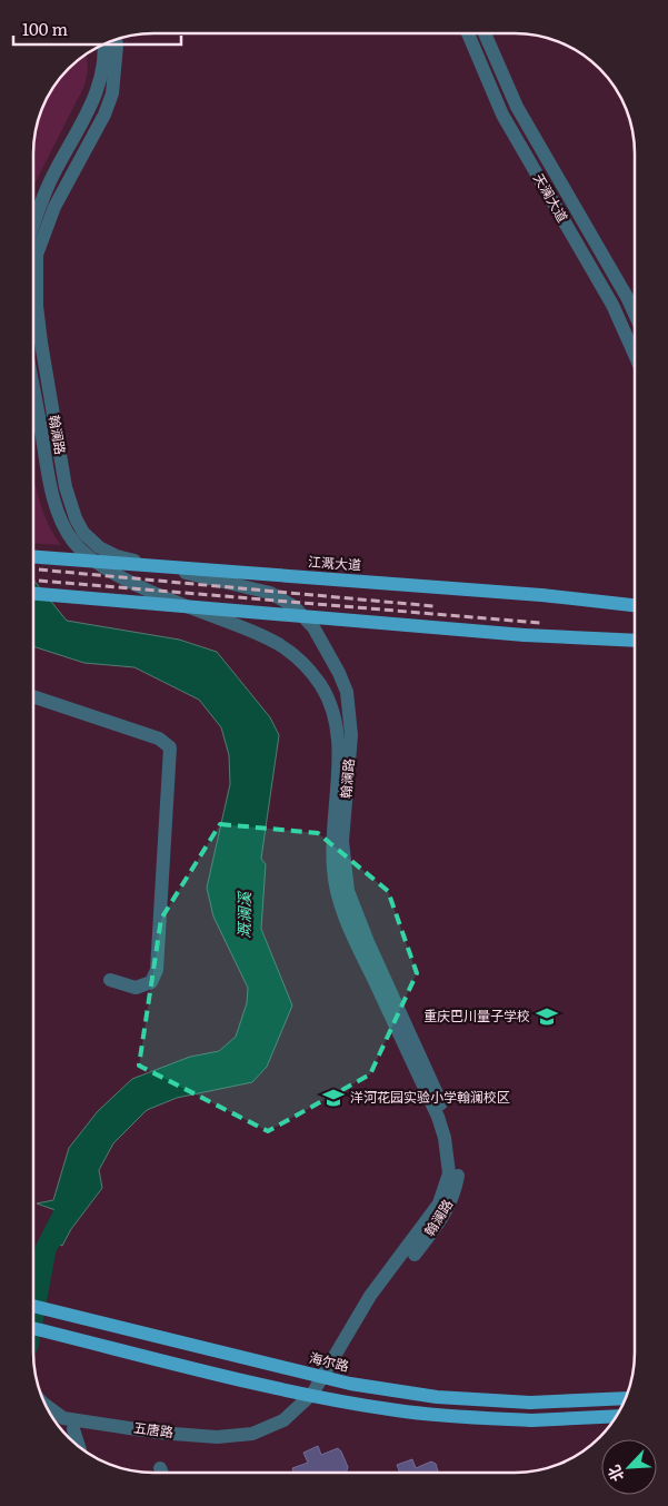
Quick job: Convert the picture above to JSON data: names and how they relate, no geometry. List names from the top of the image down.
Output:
{
  "streets": {
    "main road": ["江溉大道", "海尔路"],
    "street": ["天澜大道", "翰澜路", "五唐路"]
  },
  "crossings": [
    ["翰澜路", "五唐路"]
  ],
  "water": ["溉澜溪"],
  "places": {
    "school or university": ["重庆巴川量子学校", "洋河花园实验小学翰澜校区"]
  },
  "scale_bar": "100 m",
  "north": "bottom left"
}
